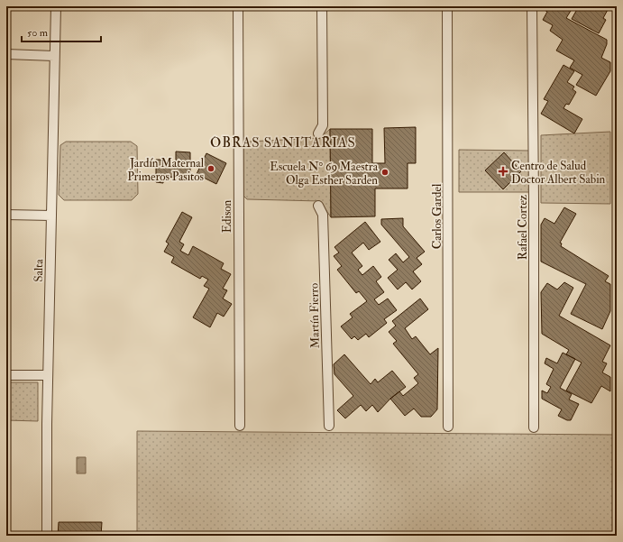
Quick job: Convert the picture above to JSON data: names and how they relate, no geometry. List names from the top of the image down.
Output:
{
  "streets": {
    "street": [
      "Edison",
      "Carlos Gardel",
      "Rafael Cortez",
      "Salta",
      "Martín Fierro"
    ]
  },
  "districts": ["OBRAS SANITARIAS"],
  "places": {
    "other": ["Jardín Maternal Primeros Pasitos", "Escuela N° 69 Maestra Olga Esther Sarden"],
    "health": ["Centro de Salud Doctor Albert Sabin"]
  },
  "scale_bar": "50 m"
}
